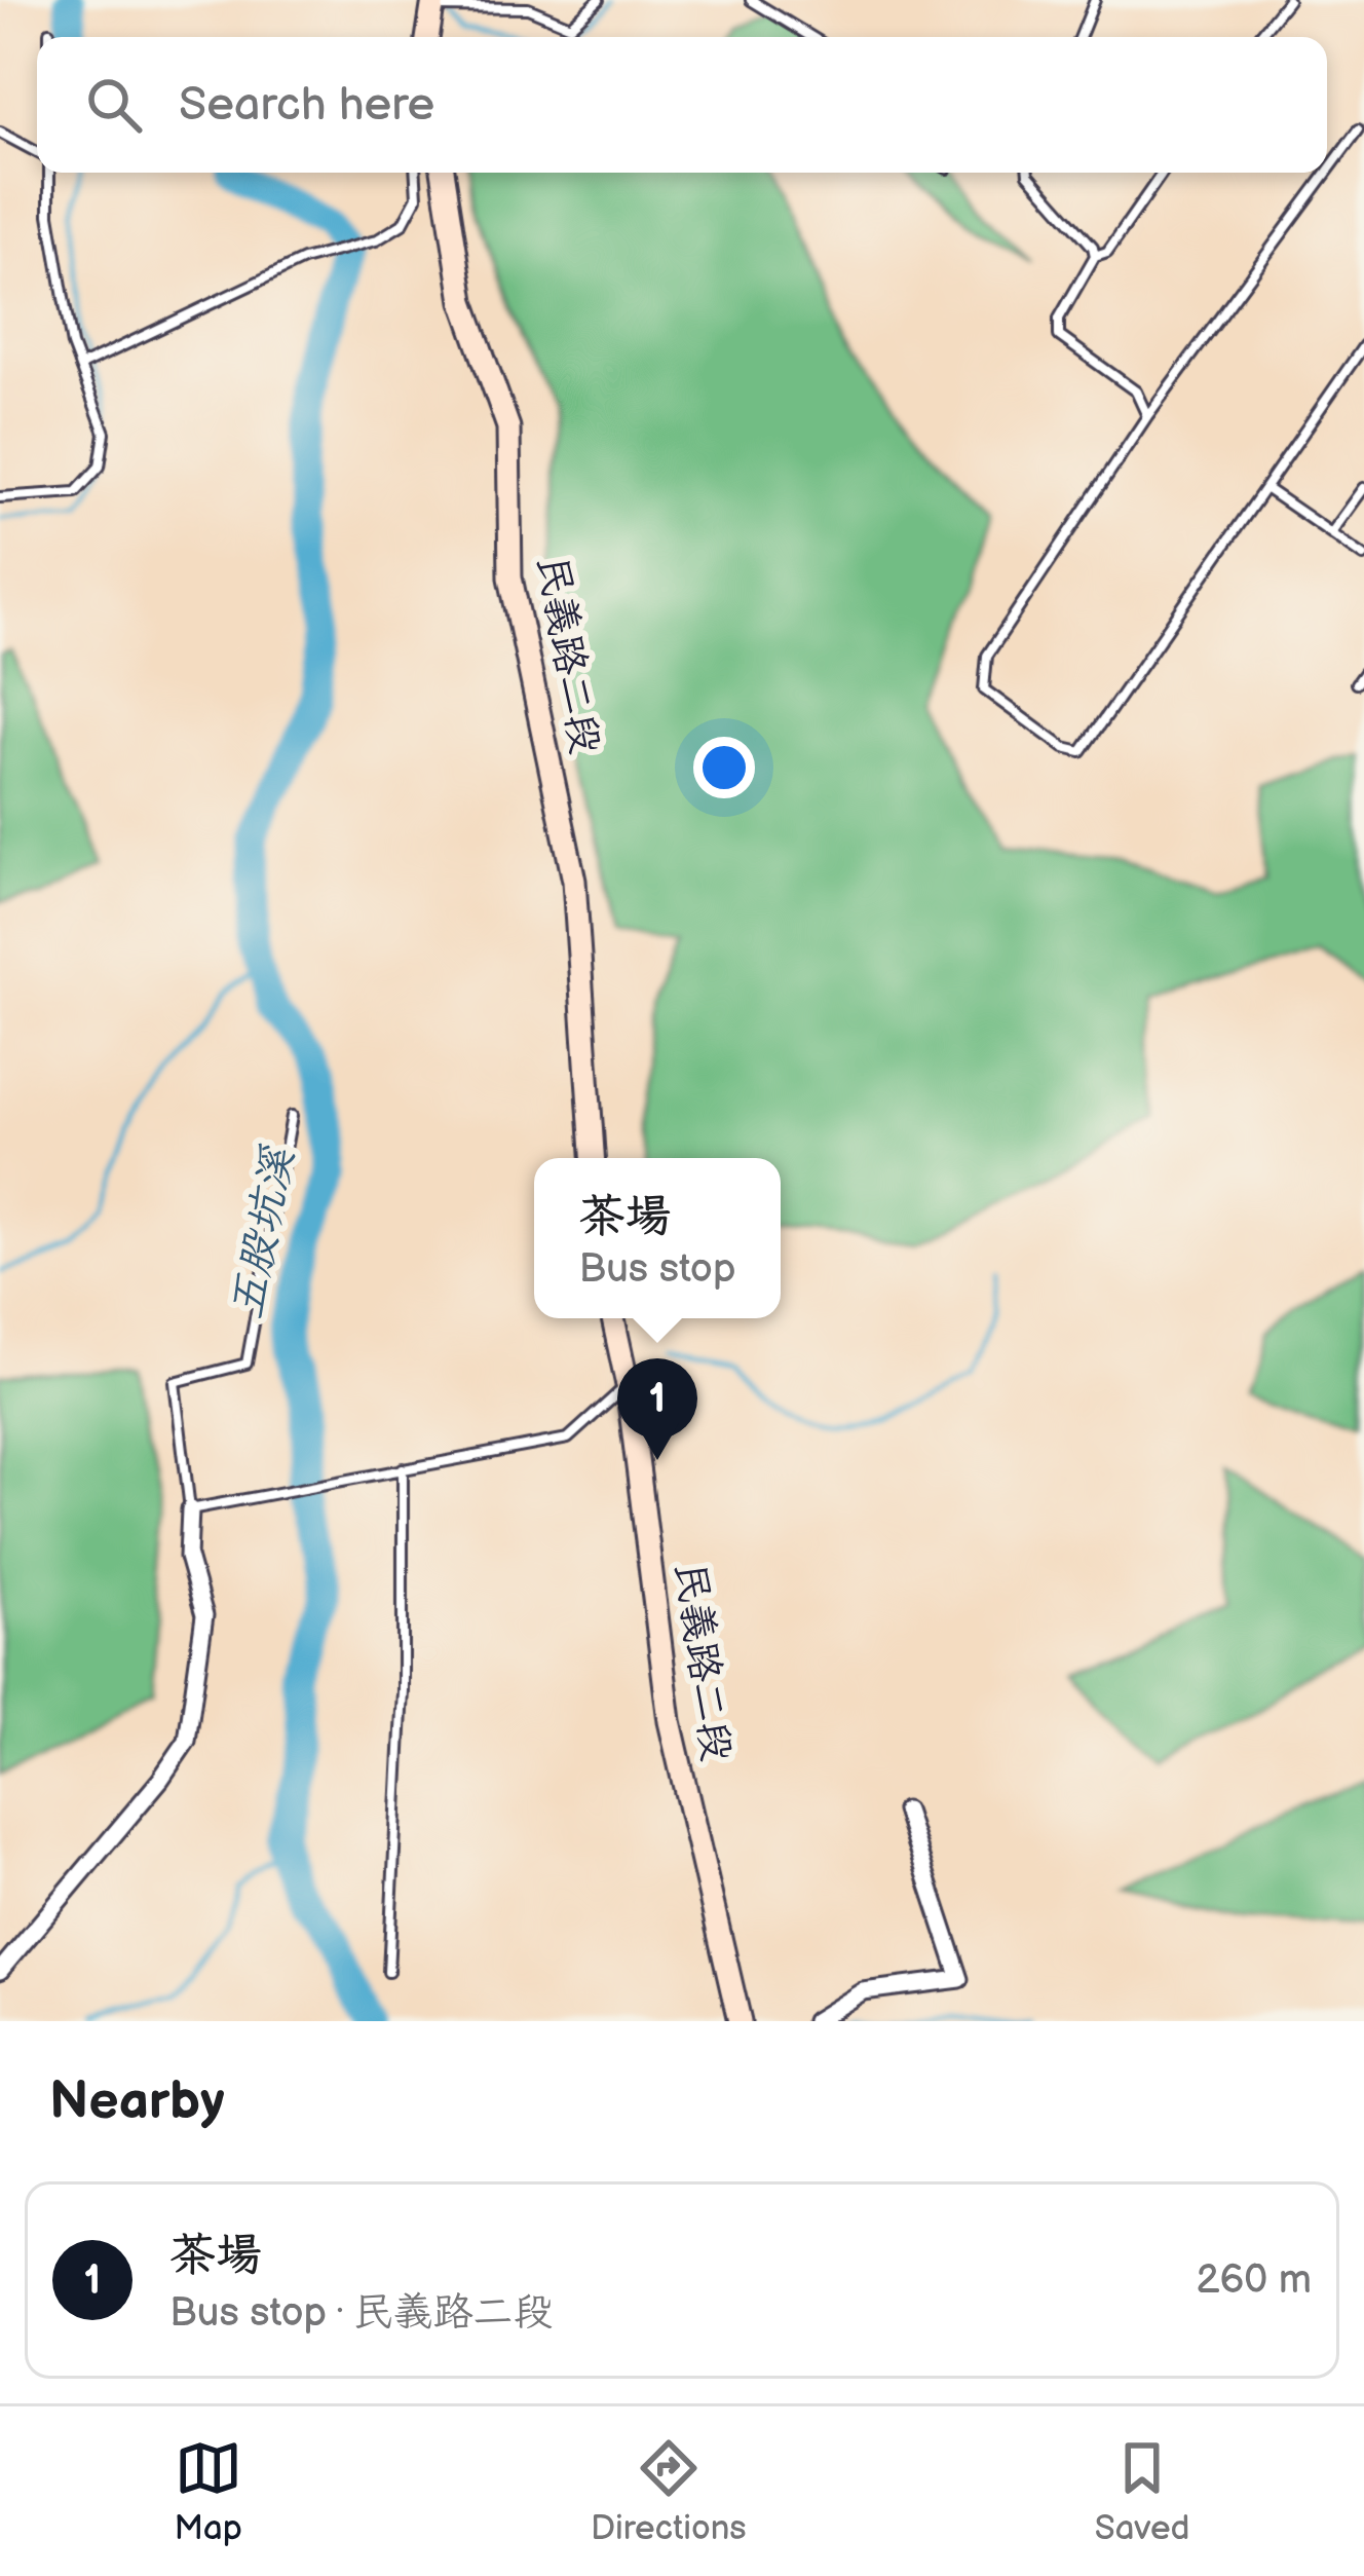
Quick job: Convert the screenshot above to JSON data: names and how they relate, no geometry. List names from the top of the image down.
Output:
{
  "streets": {
    "main road": ["民義路二段"]
  },
  "water": ["五股坑溪"],
  "page": {
    "search": "Search here",
    "popup": ["茶場", "Bus stop"],
    "pins": "1",
    "heading": "Nearby",
    "list": [
      {
        "mark": "1",
        "name": "茶場",
        "note": "Bus stop · 民義路二段",
        "value": "260 m"
      }
    ],
    "nav": ["Map", "Directions", "Saved"]
  }
}
